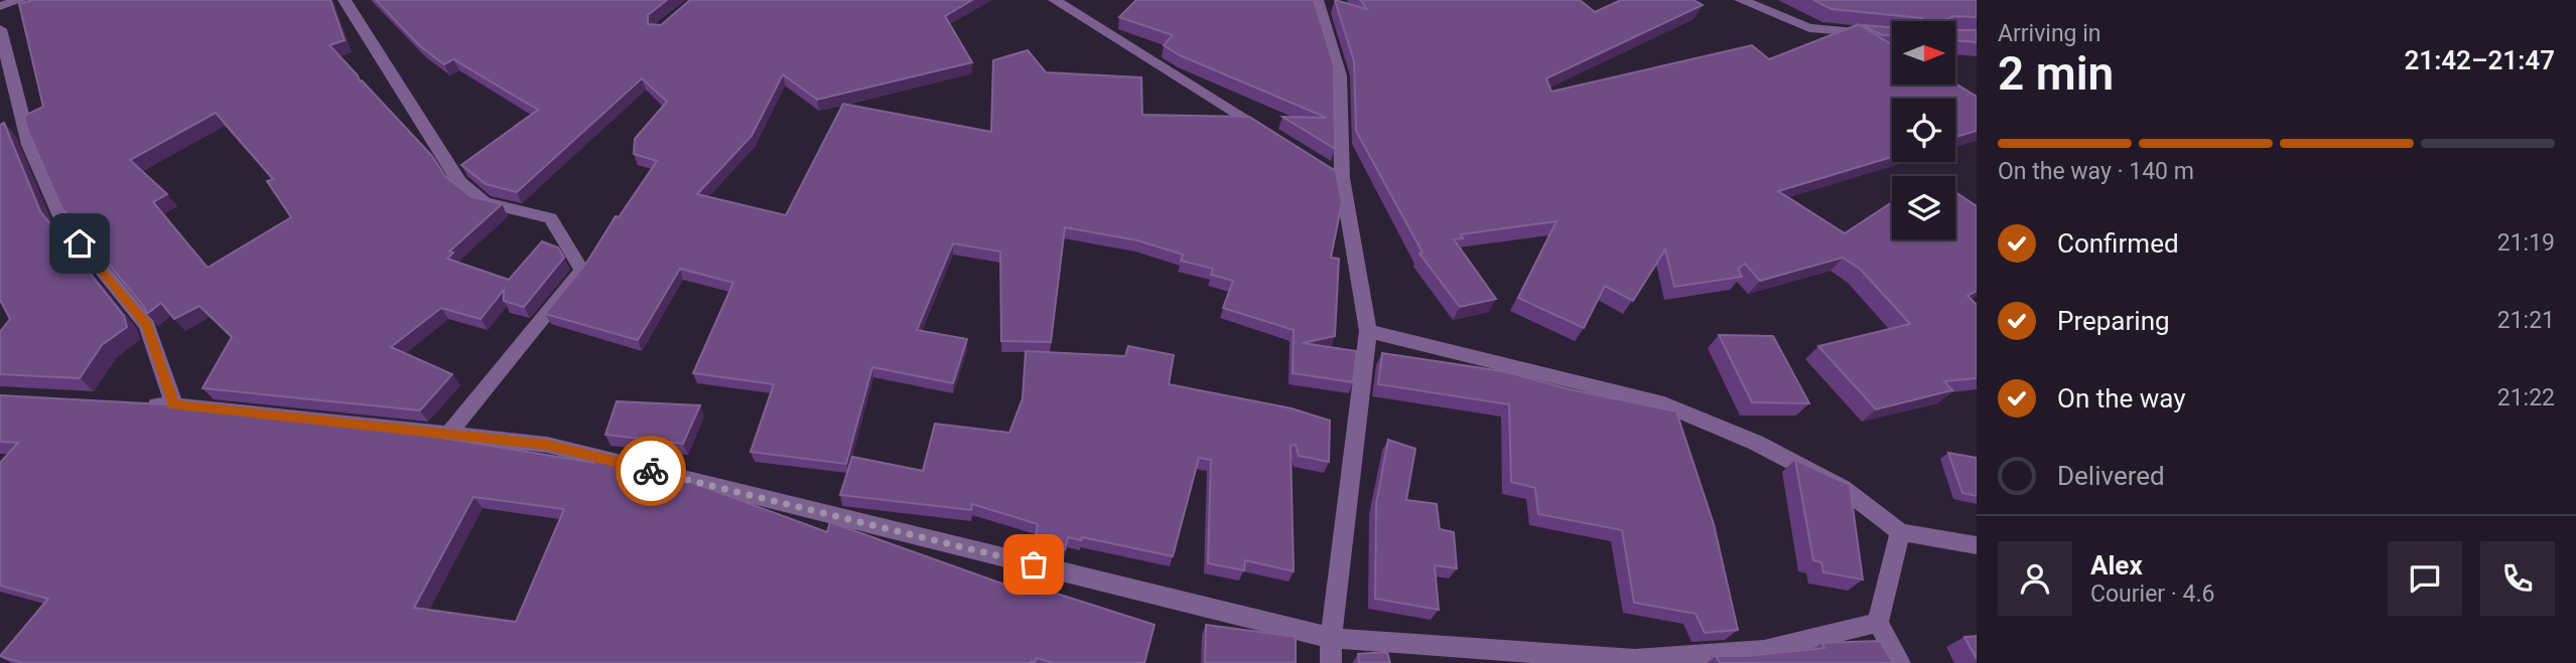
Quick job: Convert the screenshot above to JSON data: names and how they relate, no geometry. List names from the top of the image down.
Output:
{
  "north": "right",
  "page": {
    "heading": ["2 min", "Arriving in", "21:42–21:47"],
    "panel": ["Alex", "Courier · 4.6"],
    "bar": "On the way · 140 m",
    "list": [
      ["Confirmed", "21:19"],
      ["Preparing", "21:21"],
      ["On the way", "21:22"],
      "Delivered"
    ]
  }
}
